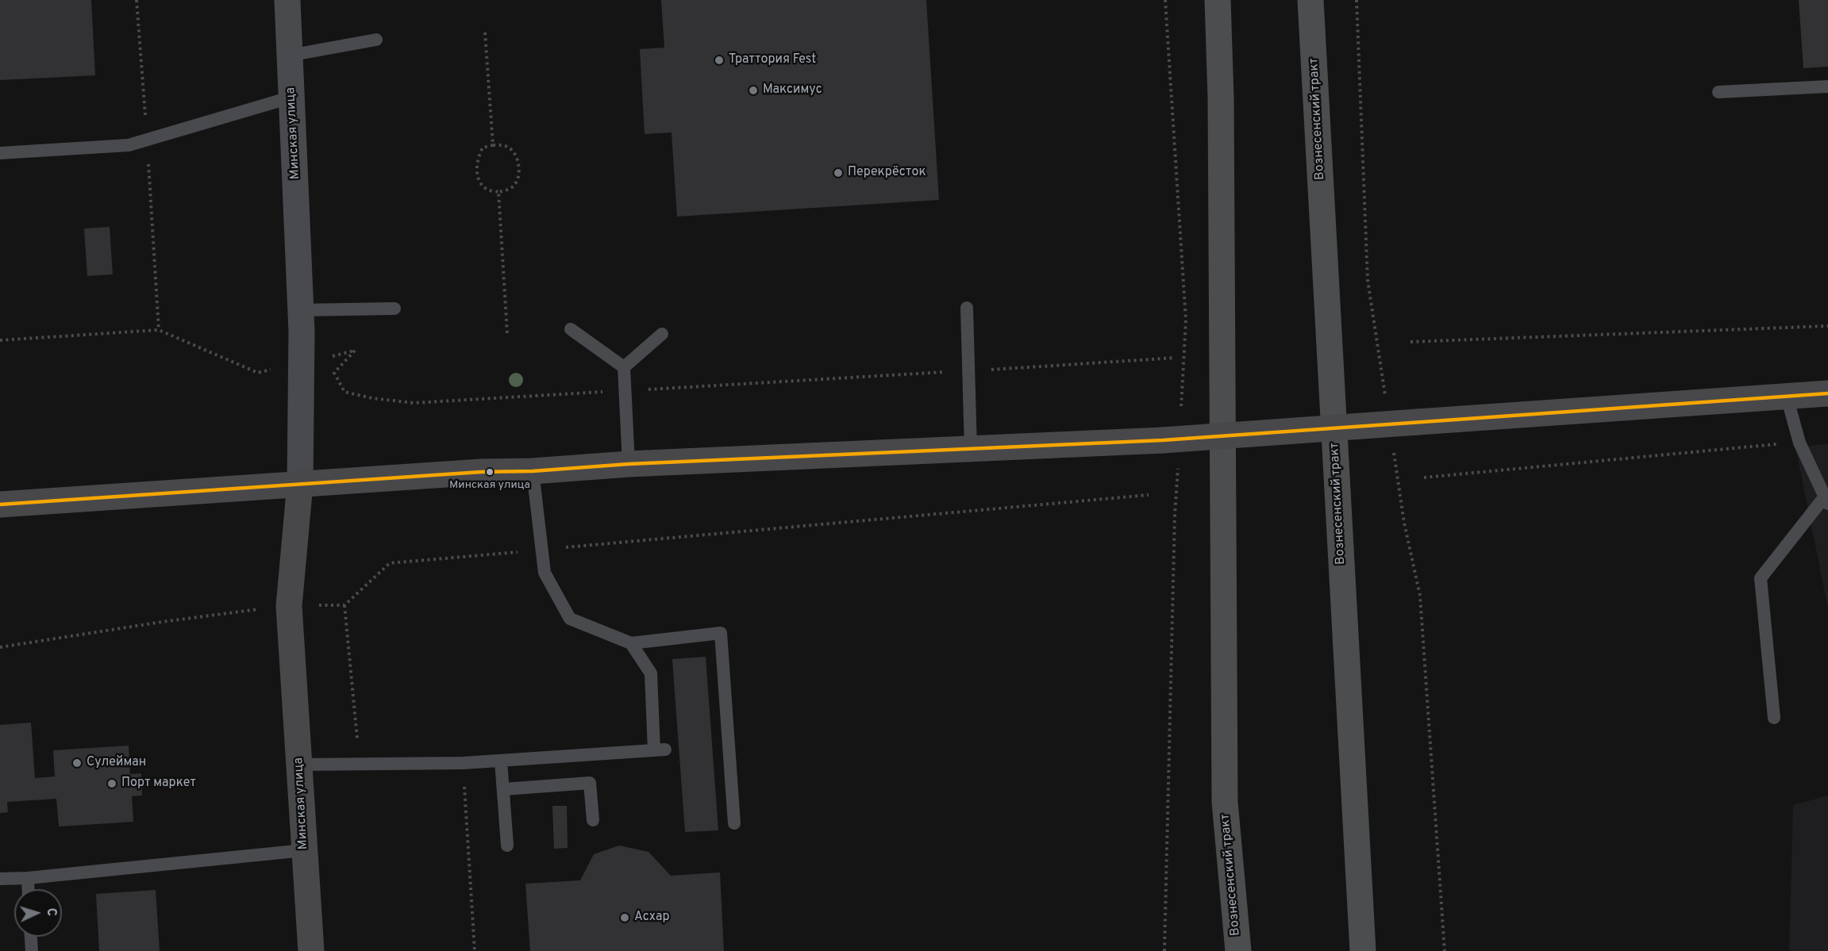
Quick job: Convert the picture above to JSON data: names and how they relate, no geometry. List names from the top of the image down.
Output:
{
  "streets": {
    "main road": ["Вознесенский тракт", "Минская улица"]
  },
  "places": [
    "Траттория Fest",
    "Максимус",
    "Перекрёсток",
    "Минская улица",
    "Сулейман",
    "Порт маркет",
    "Асхар"
  ],
  "north": "right"
}
